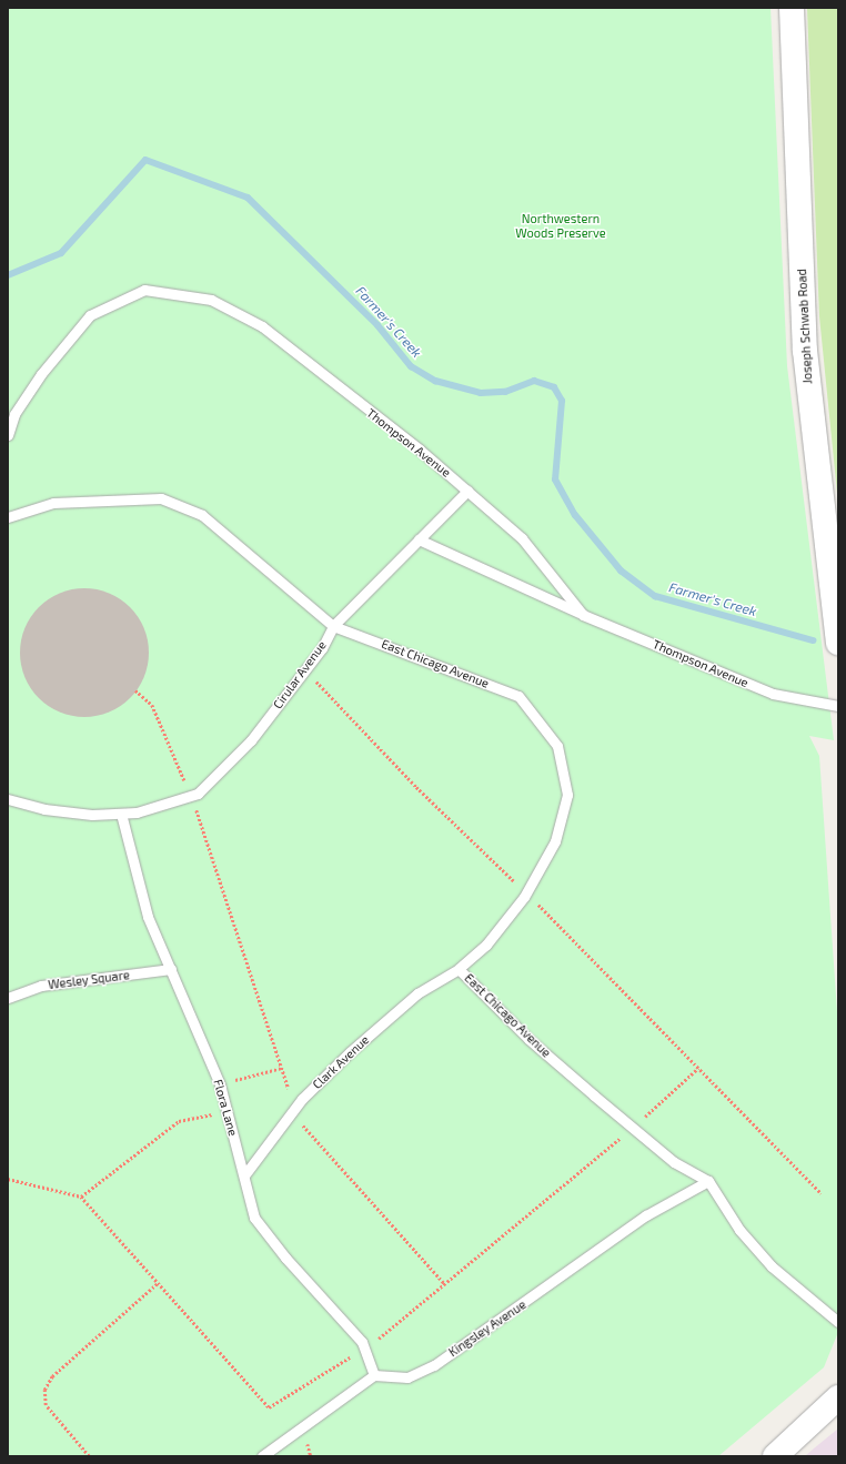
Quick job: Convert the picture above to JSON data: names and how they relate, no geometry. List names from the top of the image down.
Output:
{
  "streets": {
    "street": ["Joseph Schwab Road"],
    "lane": [
      "Thompson Avenue",
      "East Chicago Avenue",
      "Cirular Avenue",
      "Wesley Square",
      "Clark Avenue",
      "Flora Lane",
      "Kingsley Avenue"
    ]
  },
  "crossings": [
    ["Thompson Avenue", "Cirular Avenue"],
    ["East Chicago Avenue", "Cirular Avenue"],
    ["East Chicago Avenue", "Clark Avenue"],
    ["East Chicago Avenue", "Kingsley Avenue"],
    ["Cirular Avenue", "Flora Lane"],
    ["Wesley Square", "Flora Lane"],
    ["Clark Avenue", "Flora Lane"],
    ["Flora Lane", "Kingsley Avenue"]
  ],
  "water": ["Farmer's Creek"],
  "parks": ["Northwestern Woods Preserve"]
}
